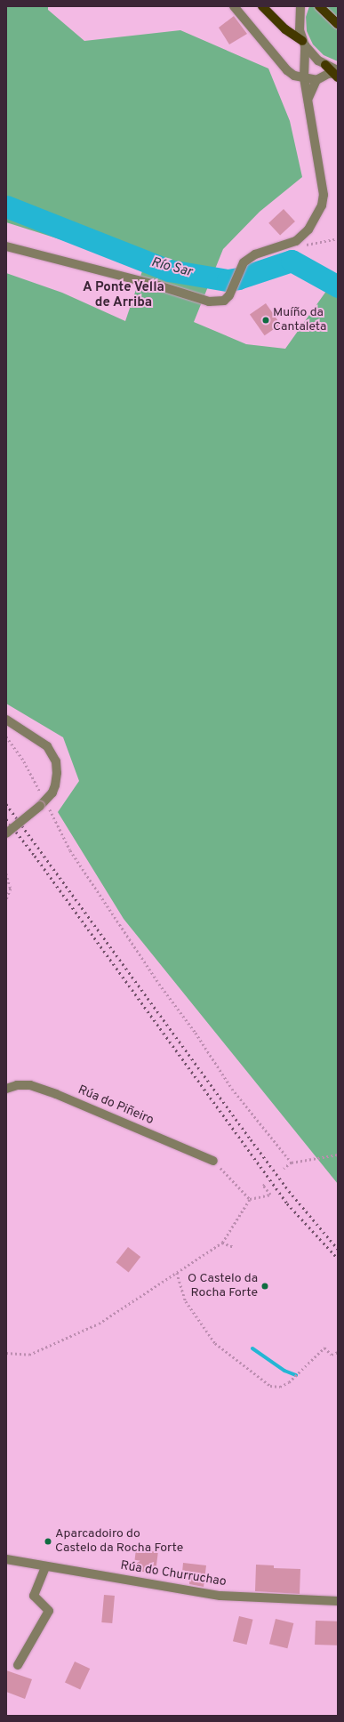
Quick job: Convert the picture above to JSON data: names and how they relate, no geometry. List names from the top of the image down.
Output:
{
  "streets": {
    "street": ["Rúa do Piñeiro", "Rúa do Churruchao"]
  },
  "districts": ["A Ponte Vella de Arriba"],
  "water": ["Río Sar"],
  "places": ["Muíño da Cantaleta", "O Castelo da Rocha Forte", "Aparcadoiro do Castelo da Rocha Forte"]
}
